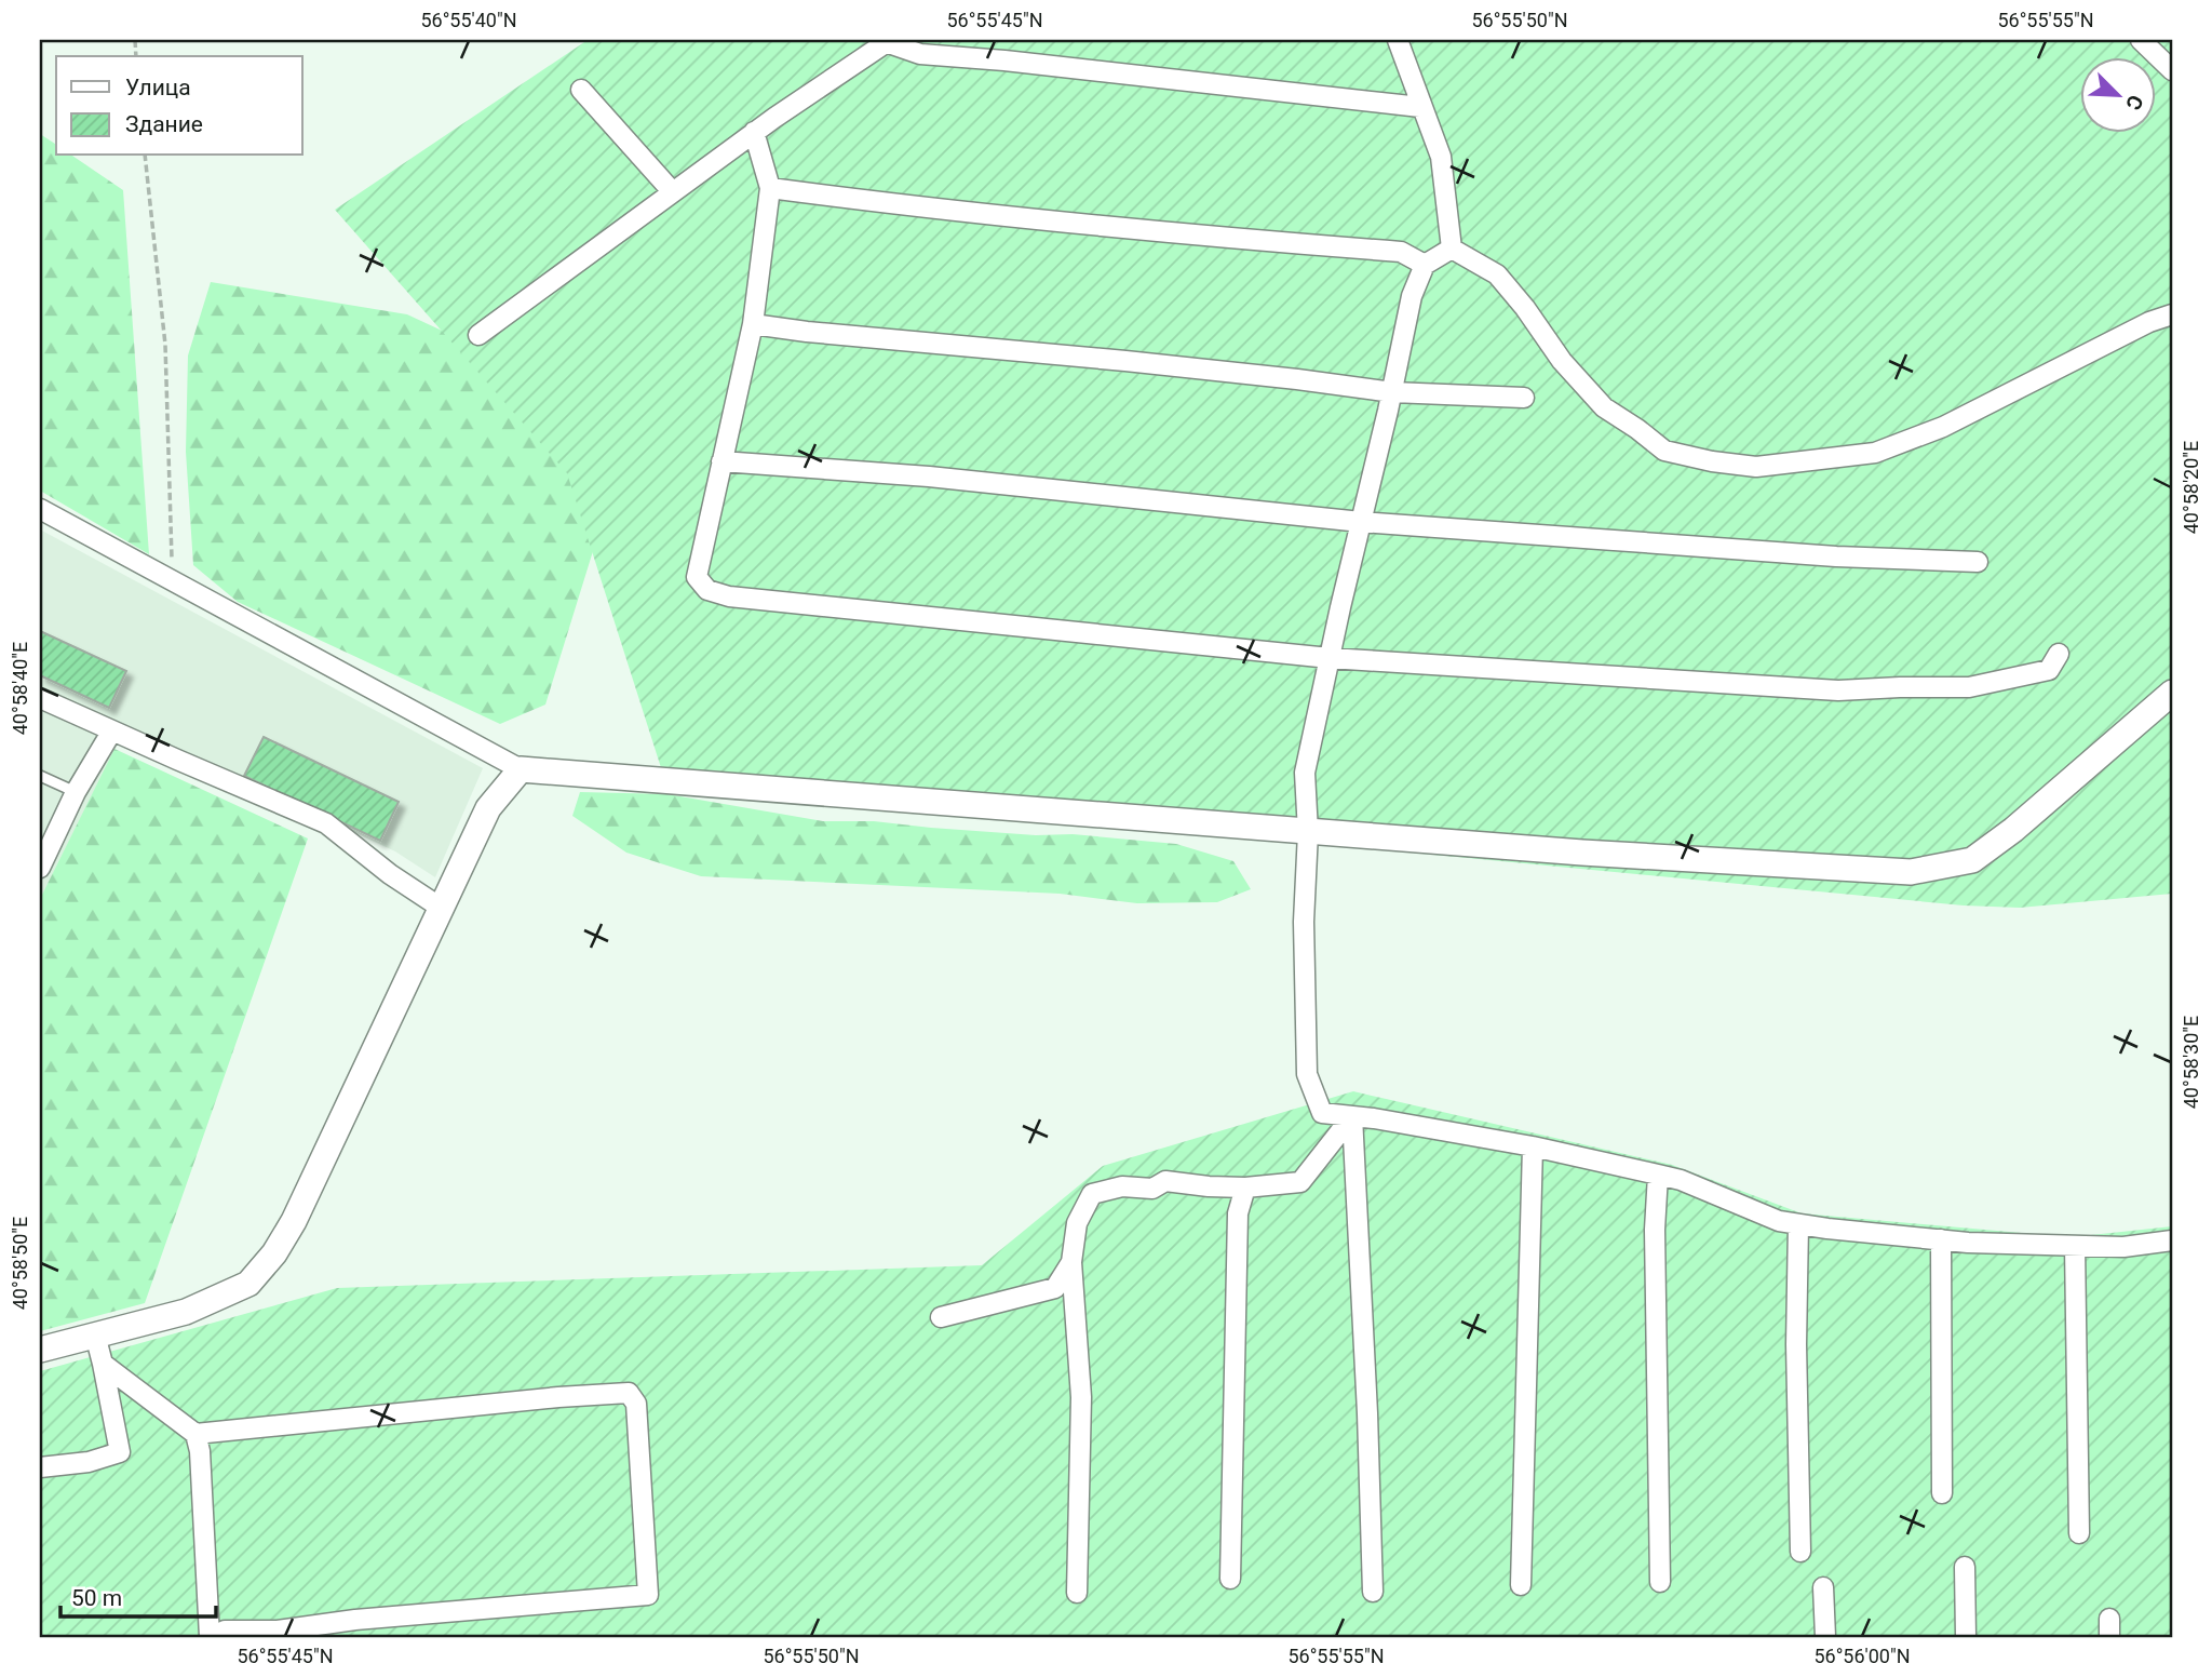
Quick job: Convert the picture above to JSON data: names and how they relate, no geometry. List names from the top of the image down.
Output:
{
  "legend": ["Улица", "Здание"],
  "scale_bar": "50 m",
  "north": "bottom right",
  "coordinates": [
    "56°55'40\"N",
    "56°55'45\"N",
    "56°55'50\"N",
    "56°55'55\"N",
    "40°58'20\"E",
    "40°58'40\"E",
    "40°58'30\"E",
    "40°58'50\"E",
    "56°56'00\"N"
  ]
}
